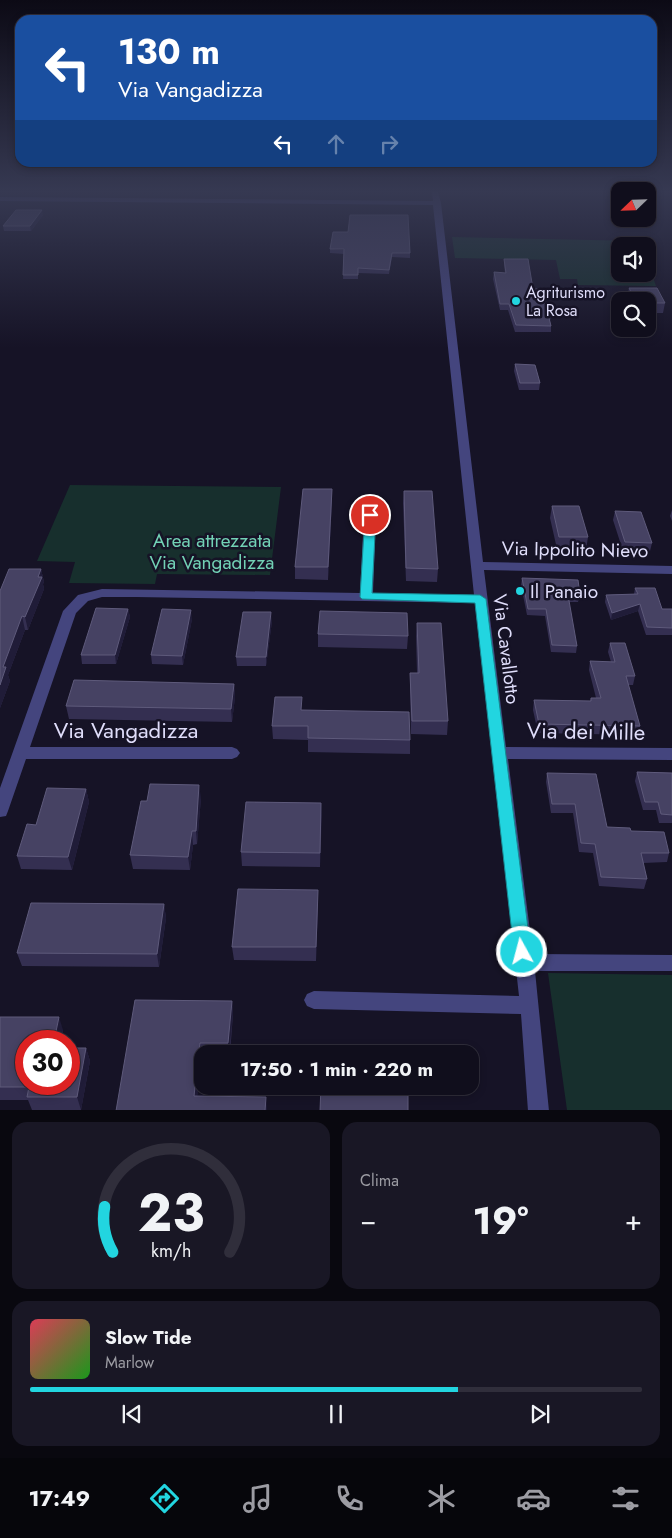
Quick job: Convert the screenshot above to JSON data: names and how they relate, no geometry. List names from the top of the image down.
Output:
{
  "streets": {
    "street": [
      "Via Ippolito Nievo",
      "Via Cavallotto",
      "Via Vangadizza",
      "Via dei Mille"
    ]
  },
  "crossings": [
    ["Via Ippolito Nievo", "Via Cavallotto"],
    ["Via Cavallotto", "Via Vangadizza"],
    ["Via Cavallotto", "Via dei Mille"]
  ],
  "parks": ["Area attrezzata Via Vangadizza"],
  "places": ["Agriturismo La Rosa", "Il Panaio"],
  "north": "bottom left",
  "page": {
    "turn": ["130 m", "Via Vangadizza"],
    "limit": "30",
    "trip": "17:50 · 1 min · 220 m",
    "tile": "Clima",
    "heat": ["−", "19°", "+"],
    "song": ["Slow Tide", "Marlow"],
    "tabs": "17:49",
    "gauge": ["23", "km/h"]
  }
}
